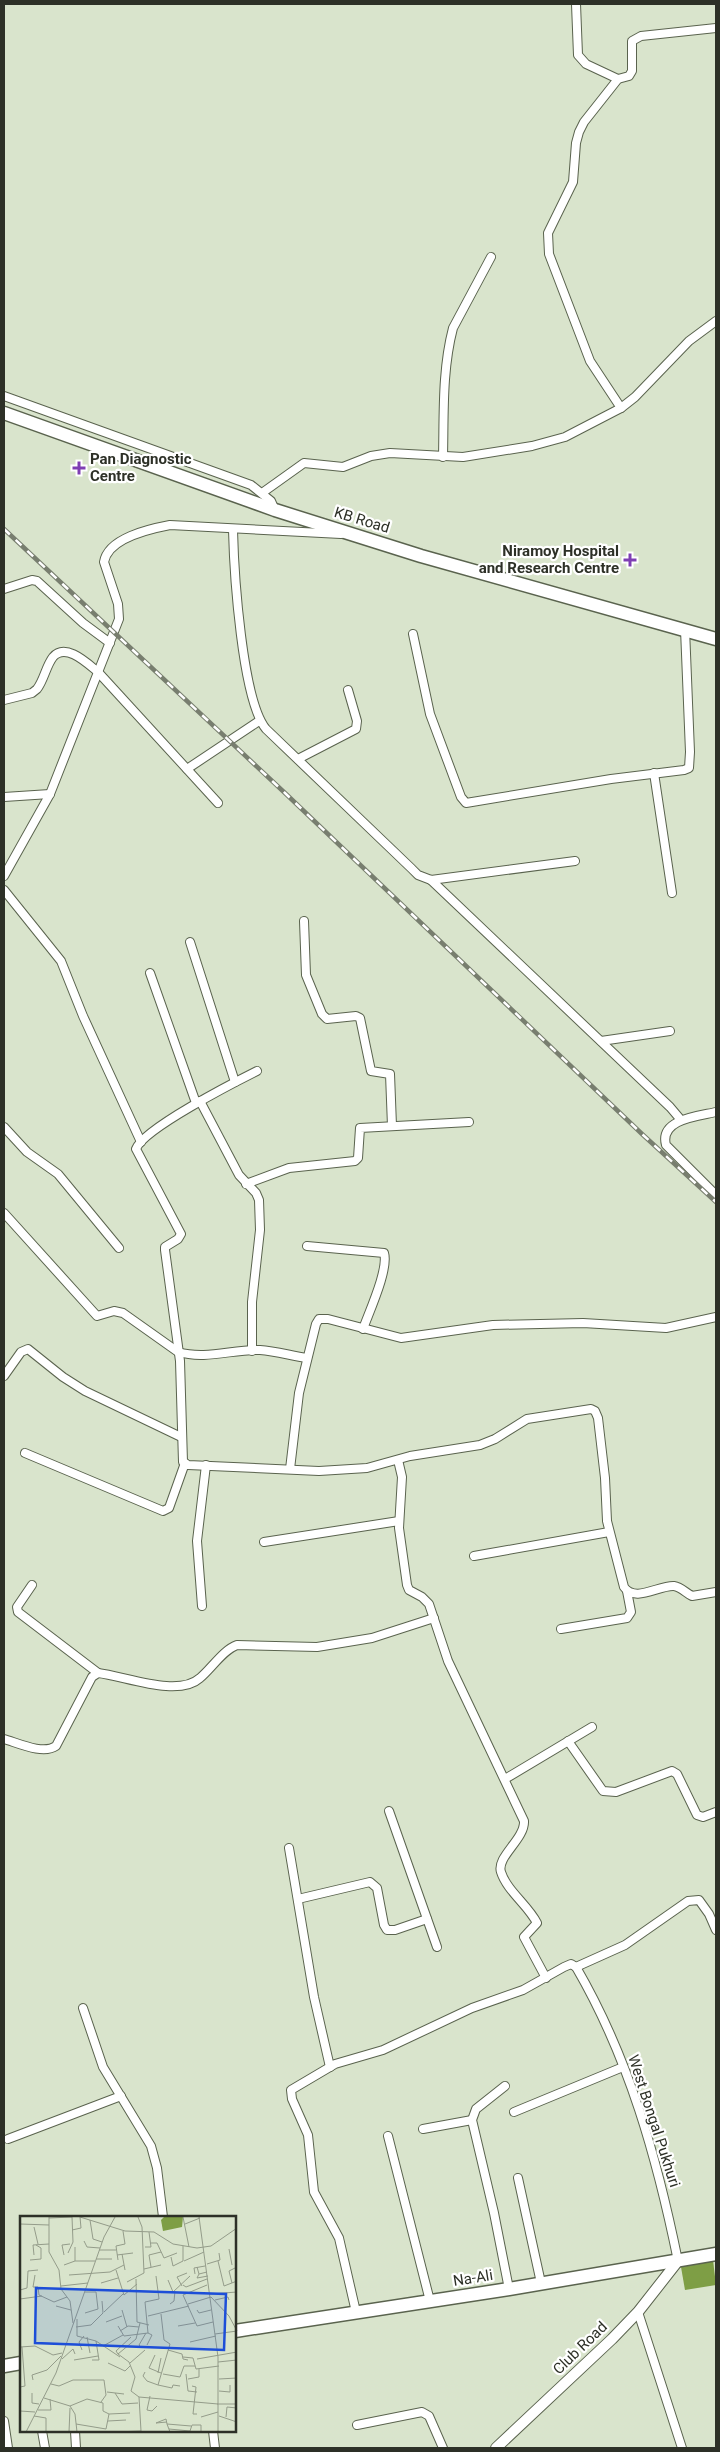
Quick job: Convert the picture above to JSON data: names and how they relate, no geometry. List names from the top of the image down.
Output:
{
  "streets": {
    "main road": ["KB Road", "Na-Ali"],
    "street": ["West Bongal Pukhuri", "Club Road"]
  },
  "crossings": [
    ["West Bongal Pukhuri", "Na-Ali"],
    ["West Bongal Pukhuri", "Club Road"],
    ["Na-Ali", "Club Road"]
  ],
  "places": {
    "health": ["Pan Diagnostic Centre", "Niramoy Hospital and Research Centre"]
  }
}
